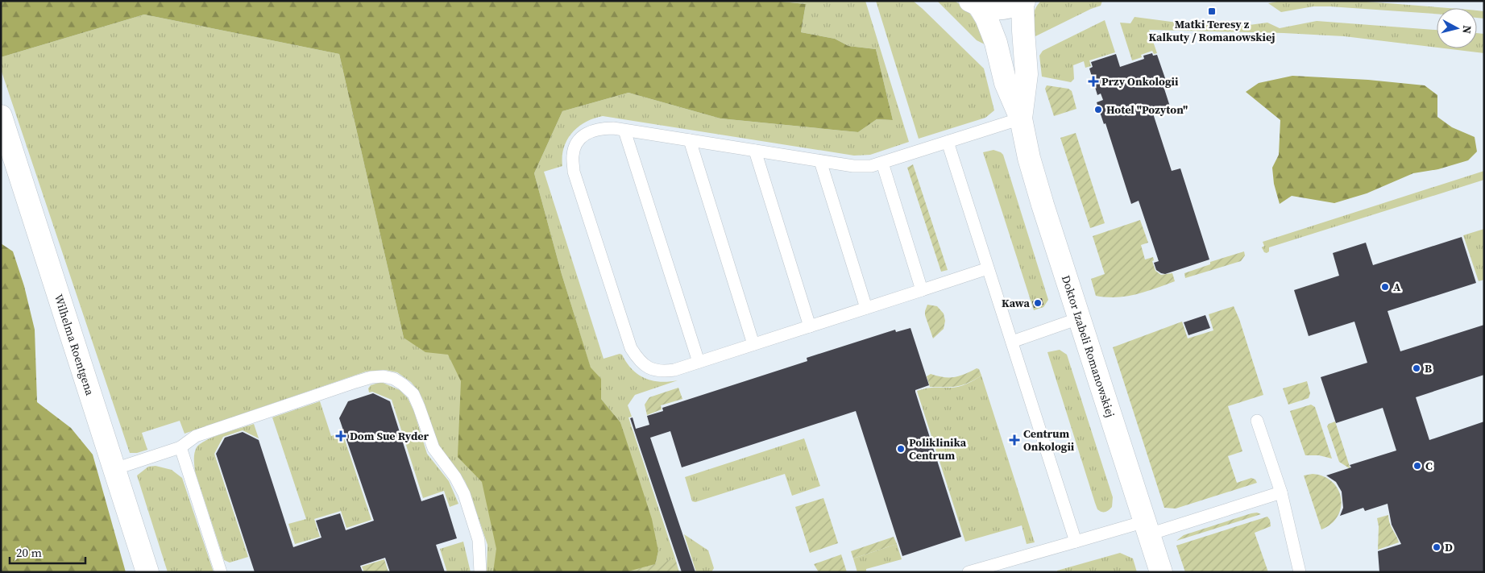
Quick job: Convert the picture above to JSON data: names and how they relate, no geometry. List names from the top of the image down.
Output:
{
  "streets": {
    "street": ["Wilhelma Roentgena", "Doktor Izabeli Romanowskiej"]
  },
  "places": {
    "transit": ["Matki Teresy z Kalkuty / Romanowskiej"],
    "health": ["Przy Onkologii", "Dom Sue Ryder", "Centrum Onkologii"],
    "other": [
      "Hotel \"Pozyton\"",
      "A",
      "Kawa",
      "B",
      "Poliklinika Centrum",
      "C",
      "D"
    ]
  },
  "scale_bar": "20 m",
  "north": "right"
}
